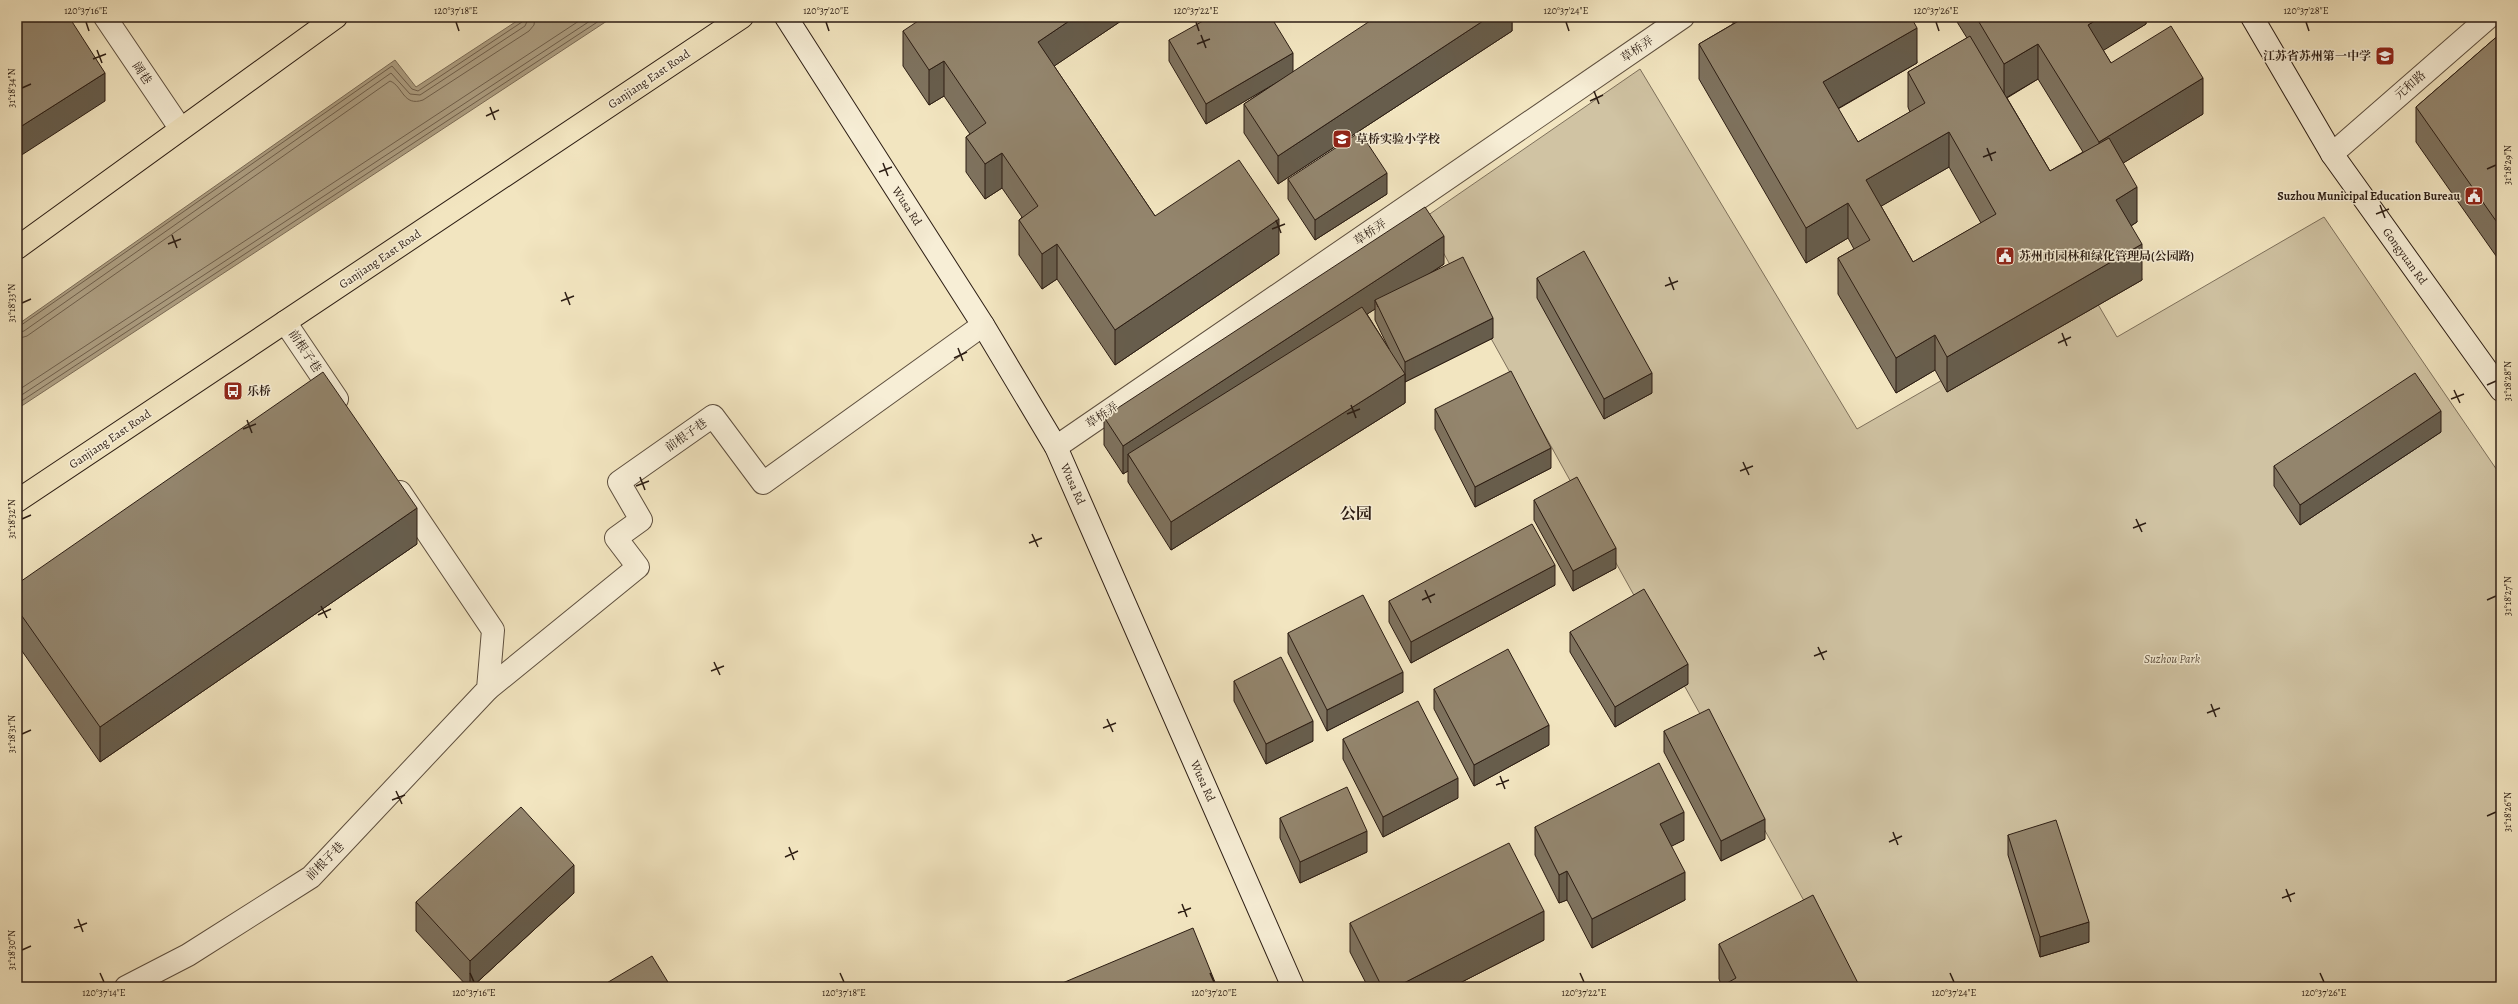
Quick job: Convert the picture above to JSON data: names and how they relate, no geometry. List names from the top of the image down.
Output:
{
  "streets": {
    "main road": ["Ganjiang East Road"],
    "street": [
      "草桥弄",
      "阔巷",
      "元和路",
      "Wusa Rd",
      "Gongyuan Rd",
      "前根子巷"
    ]
  },
  "crossings": [
    ["草桥弄", "Wusa Rd"],
    ["Ganjiang East Road", "前根子巷"],
    ["元和路", "Gongyuan Rd"],
    ["Wusa Rd", "前根子巷"]
  ],
  "districts": ["公园"],
  "parks": ["Suzhou Park"],
  "places": {
    "school or university": ["江苏省苏州第一中学", "草桥实验小学校"],
    "public building": ["Suzhou Municipal Education Bureau", "苏州市园林和绿化管理局(公园路)"],
    "bus stop": ["乐桥"]
  },
  "coordinates": [
    "120°37'16\"E",
    "120°37'18\"E",
    "120°37'20\"E",
    "120°37'22\"E",
    "120°37'24\"E",
    "120°37'26\"E",
    "120°37'28\"E",
    "31°18'34\"N",
    "31°18'29\"N",
    "31°18'33\"N",
    "31°18'28\"N",
    "31°18'32\"N",
    "31°18'27\"N",
    "31°18'31\"N",
    "31°18'26\"N",
    "31°18'30\"N",
    "120°37'14\"E"
  ]
}
